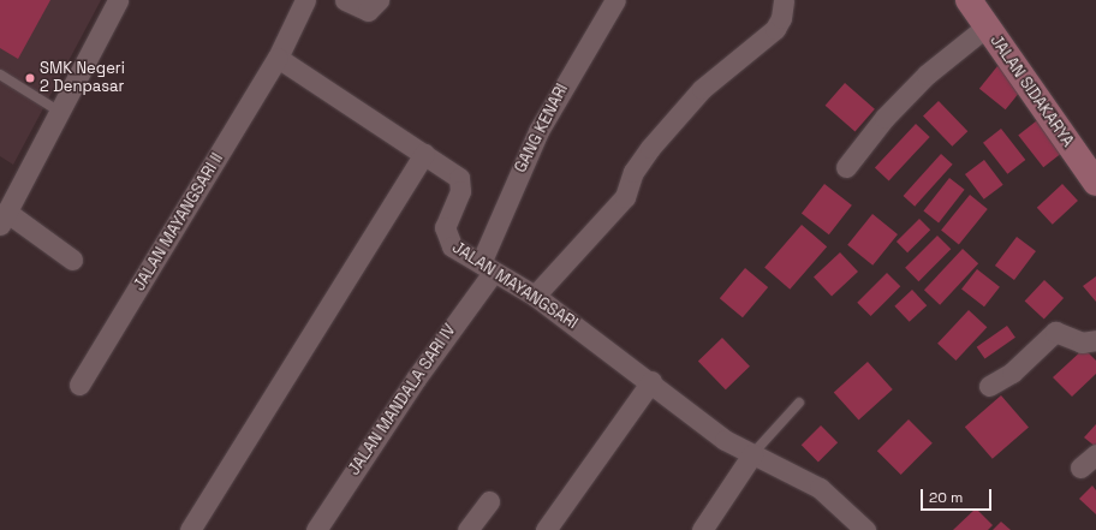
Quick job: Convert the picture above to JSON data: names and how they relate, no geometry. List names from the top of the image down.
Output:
{
  "streets": {
    "street": [
      "JALAN SIDAKARYA",
      "GANG KENARI",
      "JALAN MAYANGSARI II",
      "JALAN MAYANGSARI",
      "JALAN MANDALA SARI IV"
    ]
  },
  "crossings": [
    ["GANG KENARI", "JALAN MAYANGSARI"],
    ["GANG KENARI", "JALAN MANDALA SARI IV"],
    ["JALAN MAYANGSARI II", "JALAN MAYANGSARI"],
    ["JALAN MAYANGSARI", "JALAN MANDALA SARI IV"]
  ],
  "places": ["SMK Negeri 2 Denpasar"],
  "scale_bar": "20 m"
}
